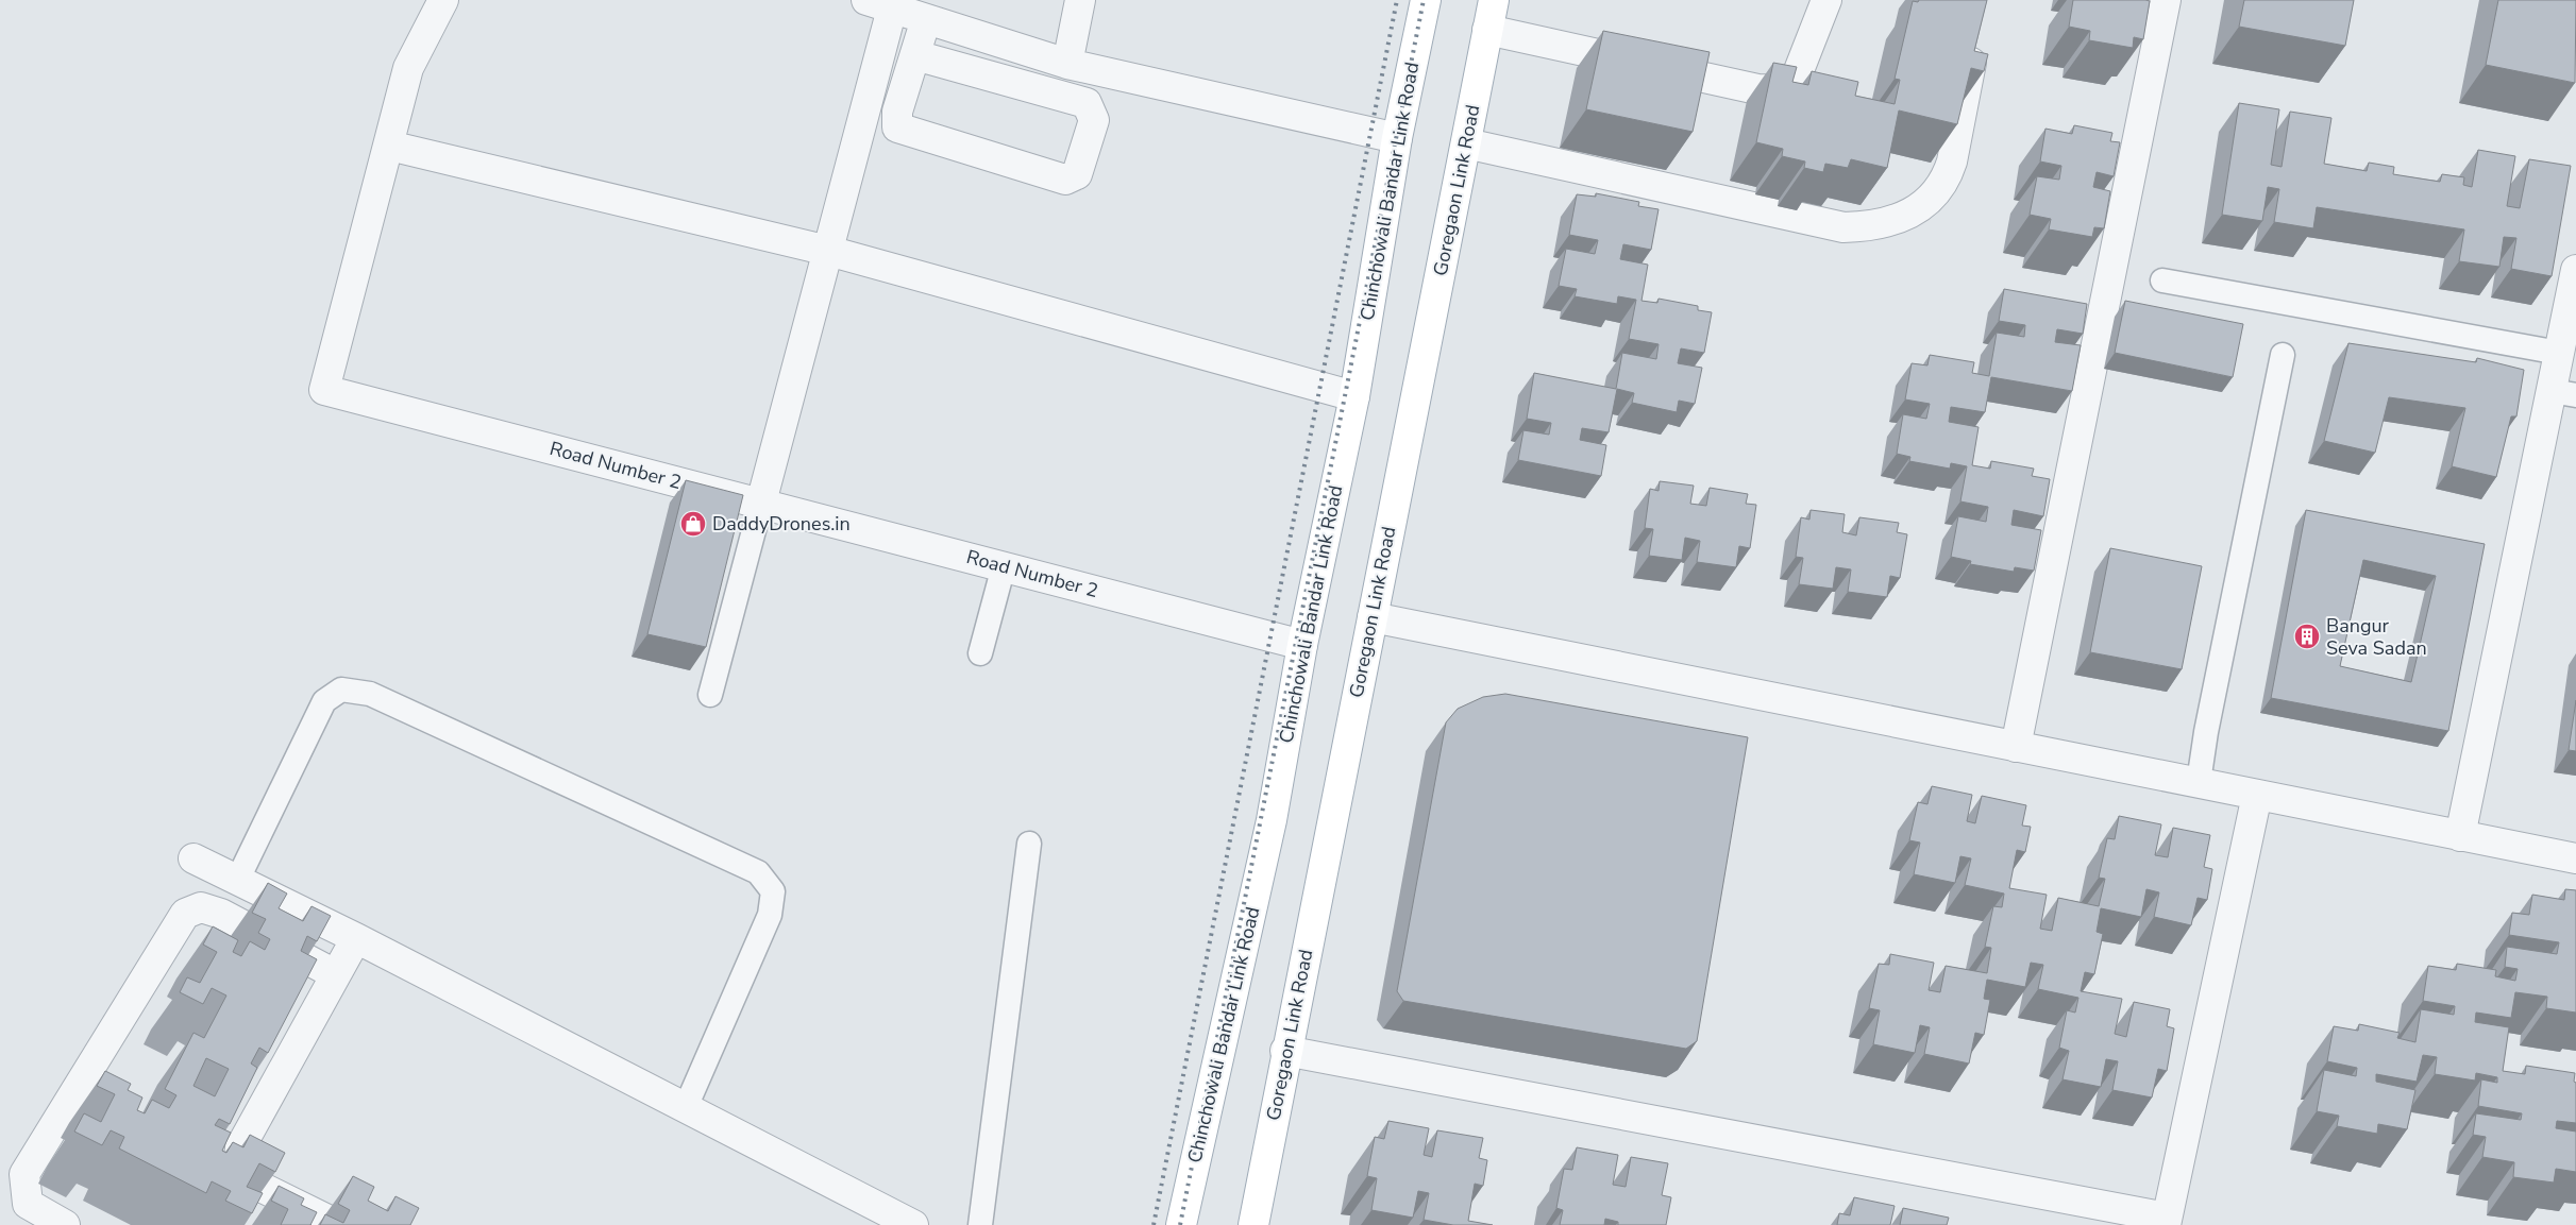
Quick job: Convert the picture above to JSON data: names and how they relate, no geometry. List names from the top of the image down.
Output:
{
  "streets": {
    "main road": ["Goregaon Link Road", "Chinchowali Bandar Link Road"],
    "street": ["Road Number 2"]
  },
  "crossings": [
    ["Chinchowali Bandar Link Road", "Road Number 2"]
  ],
  "places": {
    "shop": ["DaddyDrones.in"],
    "building": ["Bangur Seva Sadan"]
  }
}
